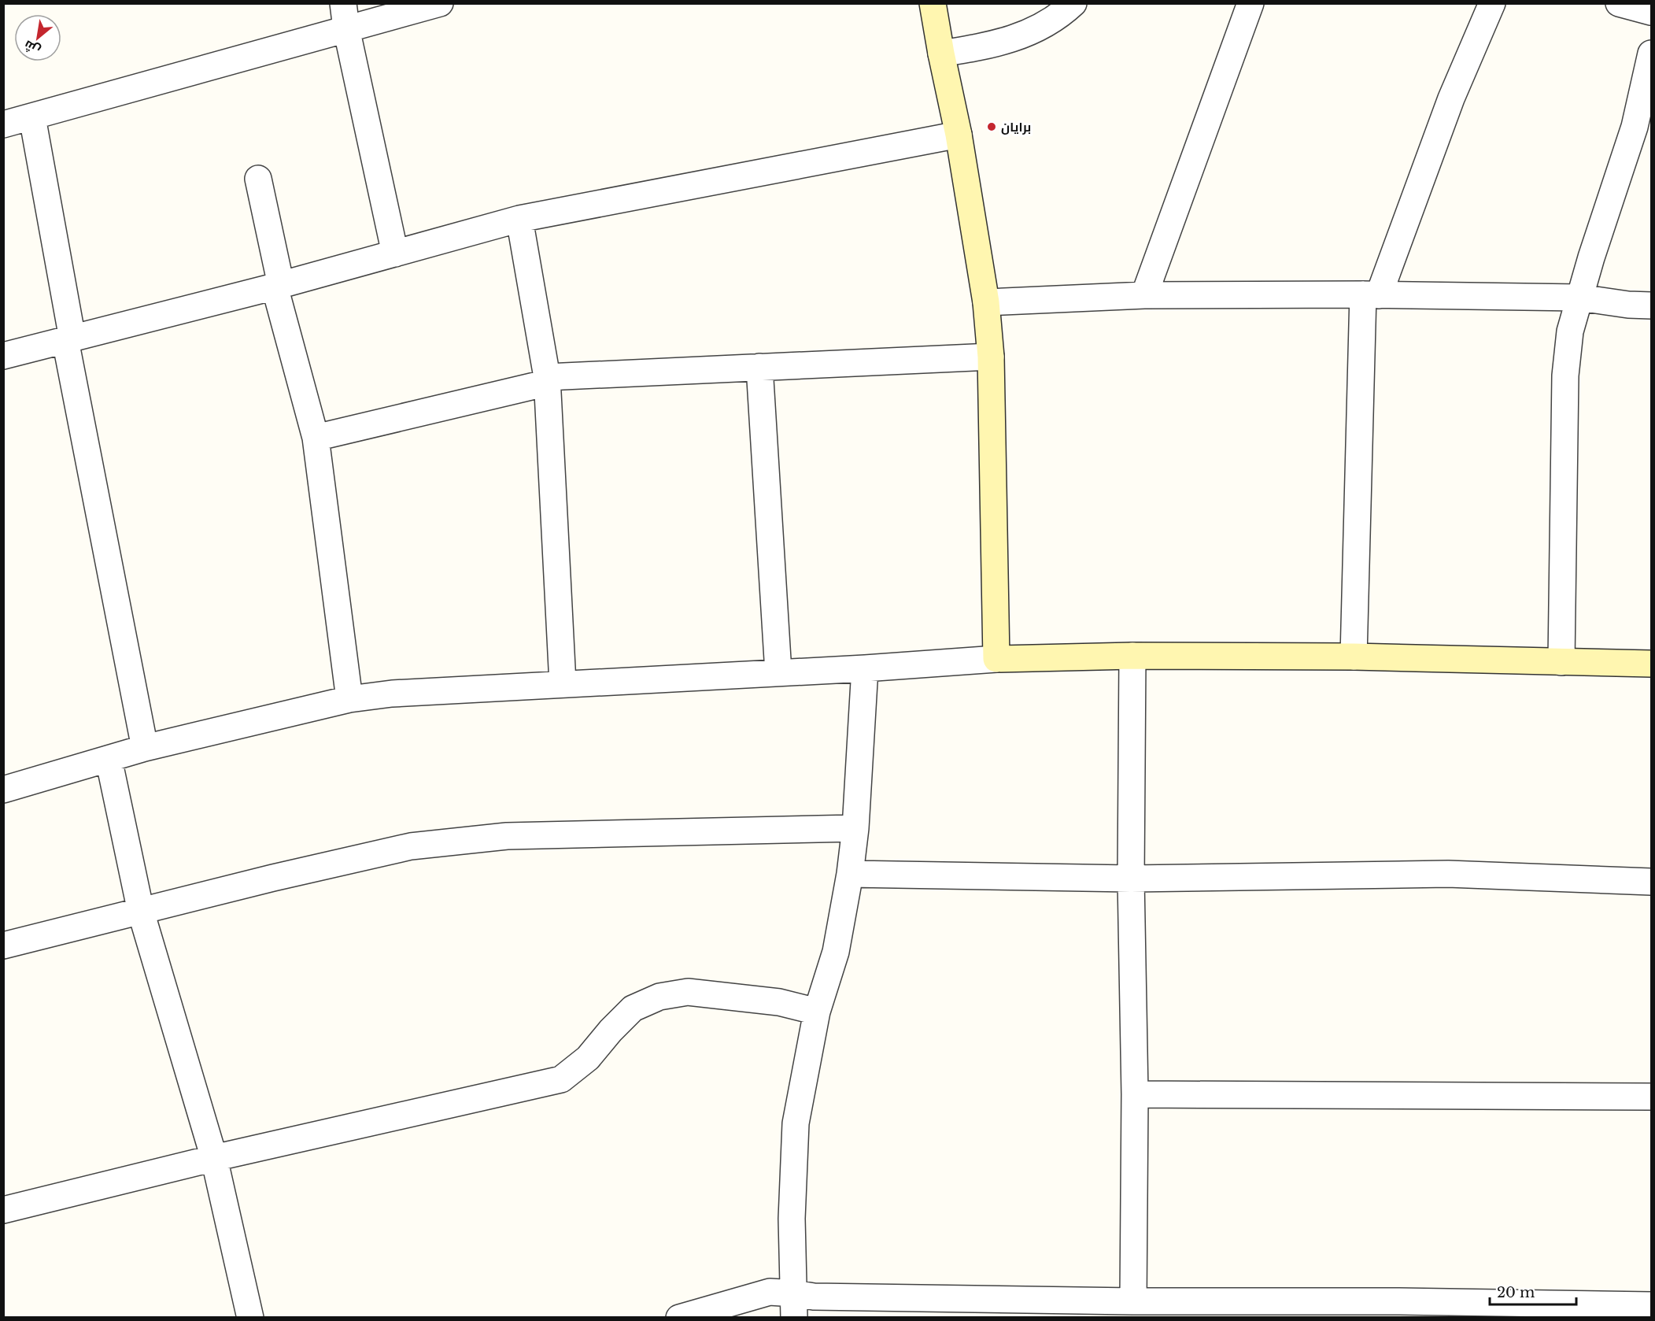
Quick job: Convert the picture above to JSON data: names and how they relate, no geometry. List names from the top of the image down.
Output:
{
  "places": ["برايان"],
  "scale_bar": "20 m",
  "north": "bottom left"
}
